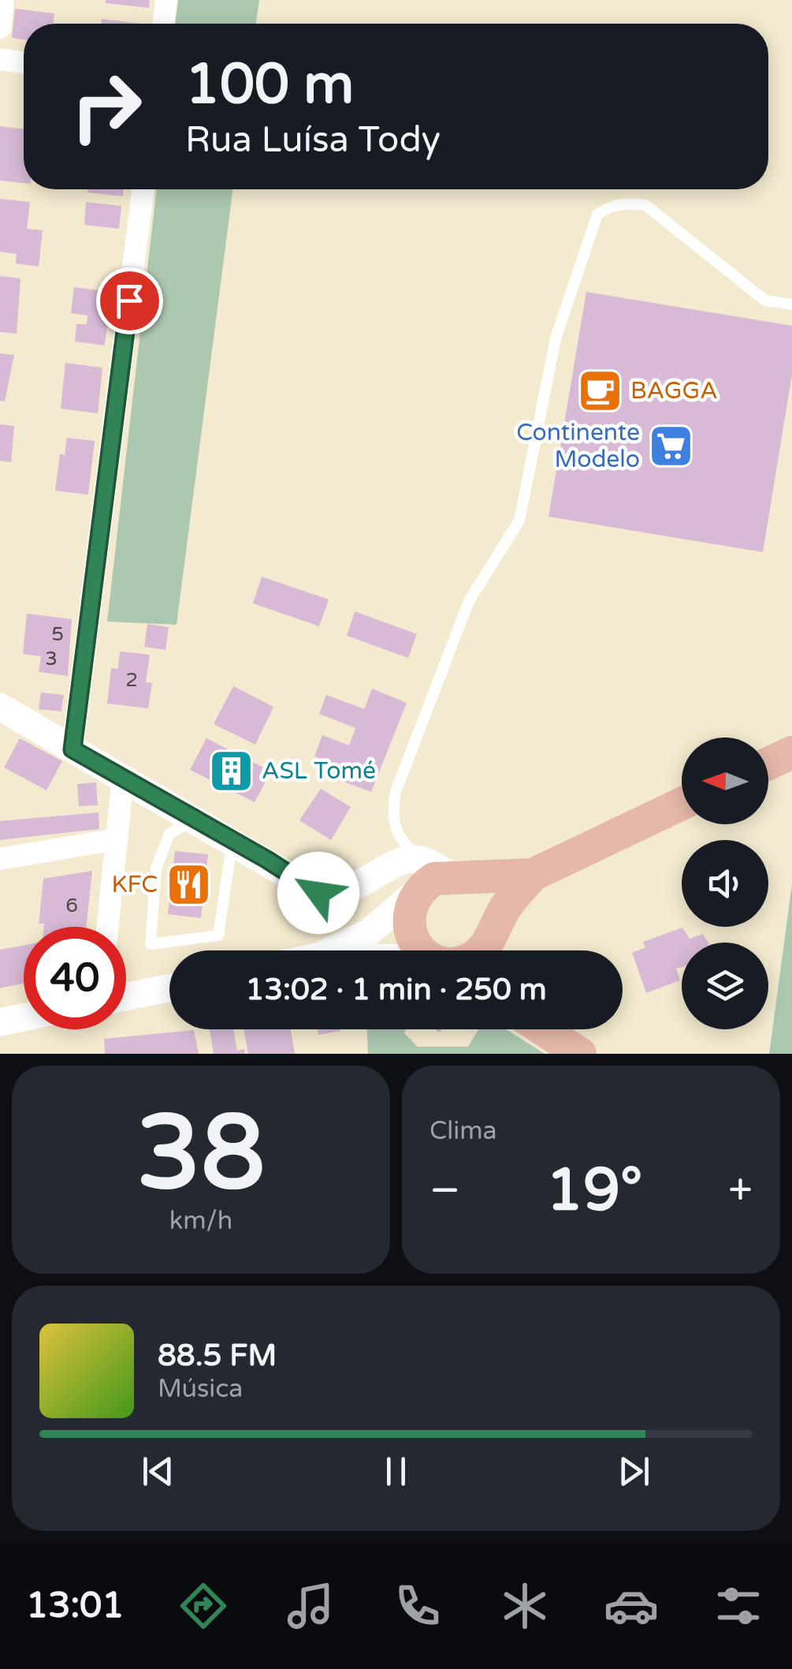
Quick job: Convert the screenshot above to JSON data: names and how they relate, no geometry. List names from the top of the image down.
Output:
{
  "places": {
    "cafe": ["BAGGA"],
    "supermarket": ["Continente Modelo"],
    "building": ["ASL Tomé"],
    "restaurant": ["KFC"]
  },
  "house_numbers": [
    "5",
    "3",
    "2",
    "6"
  ],
  "north": "left",
  "page": {
    "turn": ["100 m", "Rua Luísa Tody"],
    "limit": "40",
    "trip": "13:02 · 1 min · 250 m",
    "tile": [
      ["38", "km/h"],
      "Clima"
    ],
    "heat": ["−", "19°", "+"],
    "song": ["88.5 FM", "Música"],
    "tabs": "13:01"
  }
}
